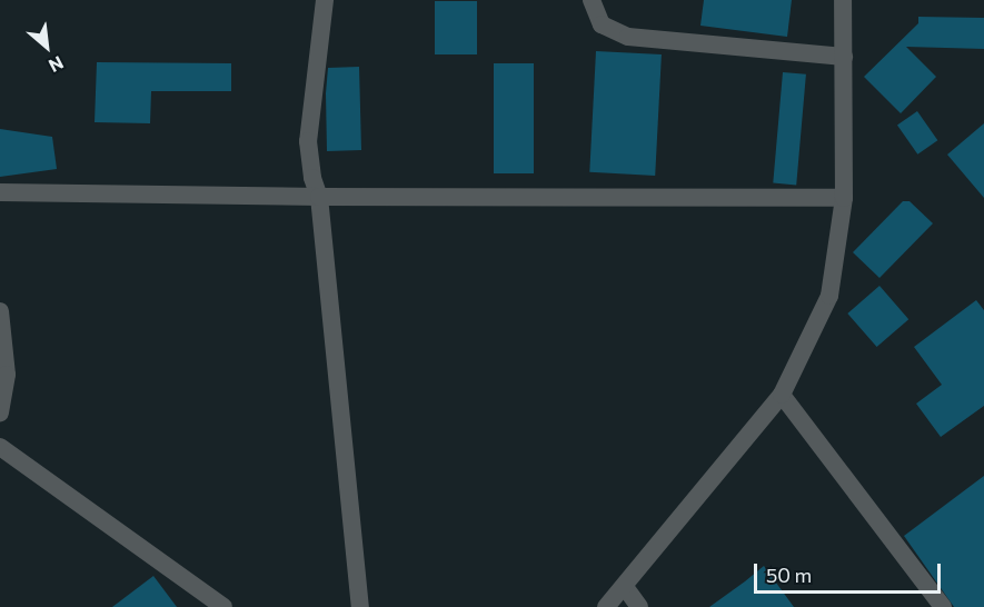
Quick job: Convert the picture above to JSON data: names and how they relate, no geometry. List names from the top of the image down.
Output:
{
  "scale_bar": "50 m",
  "north": "bottom right"
}
